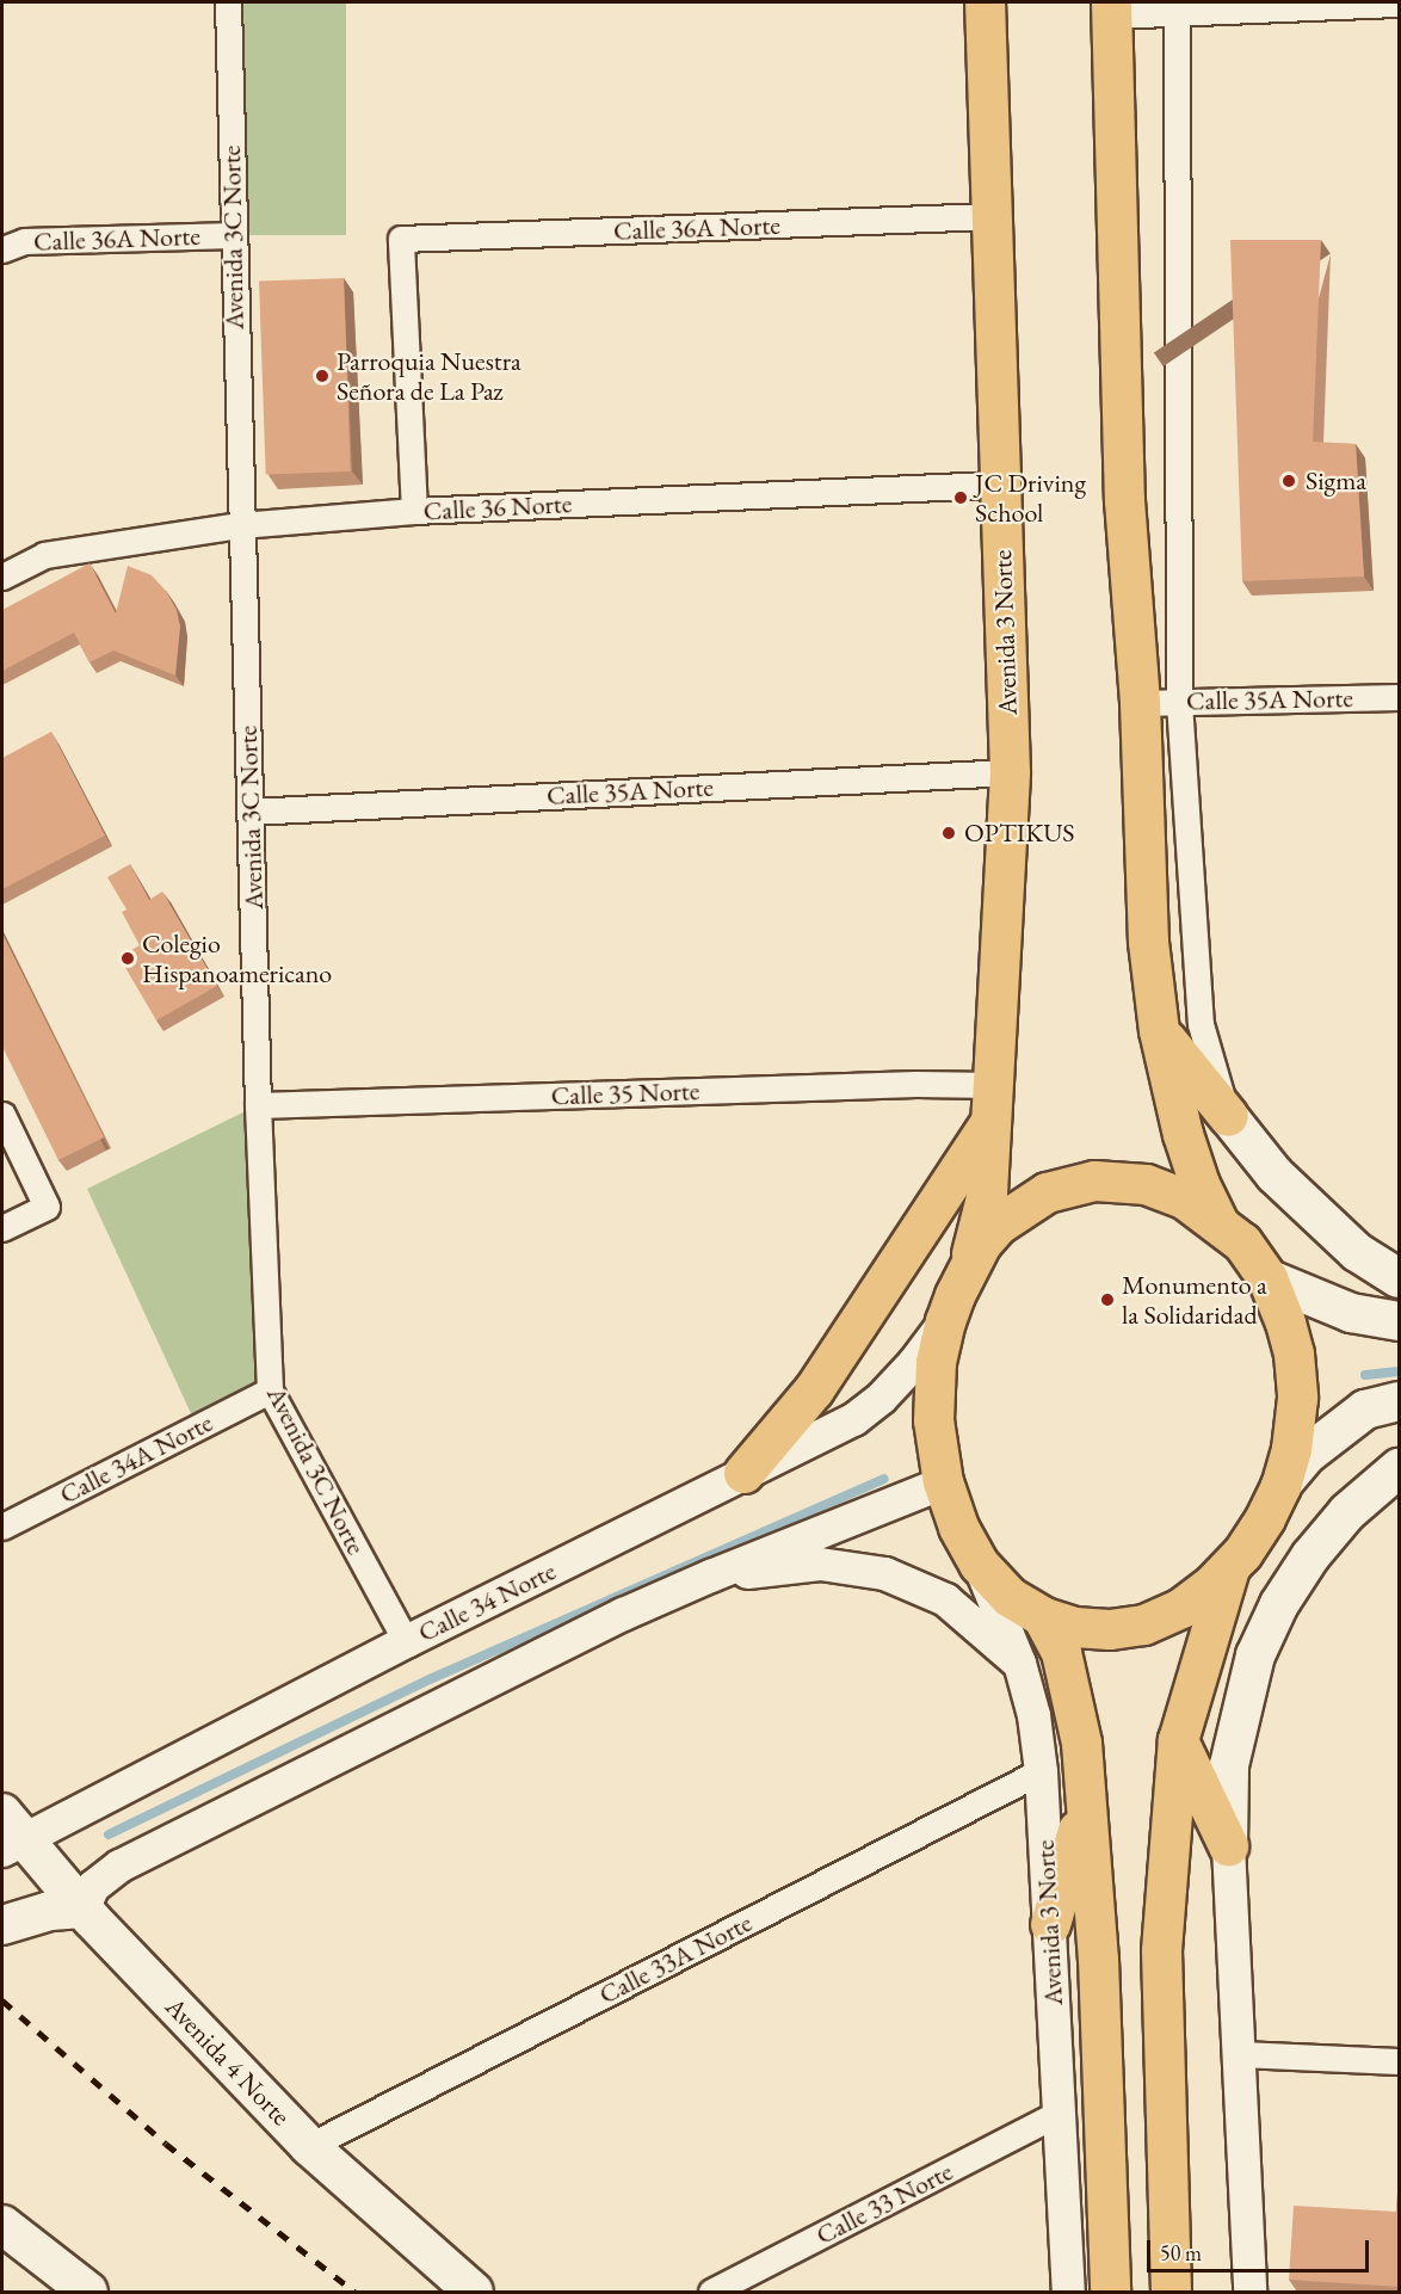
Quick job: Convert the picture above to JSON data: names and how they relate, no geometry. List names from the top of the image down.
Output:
{
  "streets": {
    "main road": ["Avenida 3 Norte", "Avenida 4 Norte"],
    "street": [
      "Calle 36A Norte",
      "Avenida 3C Norte",
      "Calle 36 Norte",
      "Calle 35A Norte",
      "Calle 35 Norte",
      "Calle 34A Norte",
      "Calle 34 Norte",
      "Calle 33A Norte",
      "Calle 33 Norte"
    ]
  },
  "crossings": [
    ["Calle 36A Norte", "Avenida 3C Norte"],
    ["Calle 36A Norte", "Calle 36 Norte"],
    ["Calle 36A Norte", "Avenida 3 Norte"],
    ["Avenida 3C Norte", "Calle 36 Norte"],
    ["Avenida 3C Norte", "Calle 35A Norte"],
    ["Avenida 3C Norte", "Calle 35 Norte"],
    ["Avenida 3C Norte", "Calle 34A Norte"],
    ["Avenida 3C Norte", "Calle 34 Norte"],
    ["Calle 36 Norte", "Avenida 3 Norte"],
    ["Avenida 3 Norte", "Calle 35A Norte"],
    ["Avenida 3 Norte", "Calle 35 Norte"],
    ["Avenida 3 Norte", "Calle 33A Norte"],
    ["Avenida 3 Norte", "Calle 33 Norte"],
    ["Calle 34 Norte", "Avenida 4 Norte"],
    ["Calle 33A Norte", "Avenida 4 Norte"]
  ],
  "places": [
    "Parroquia Nuestra Señora de La Paz",
    "Sigma",
    "JC Driving School",
    "OPTIKUS",
    "Colegio Hispanoamericano",
    "Monumento a la Solidaridad"
  ],
  "scale_bar": "50 m"
}
